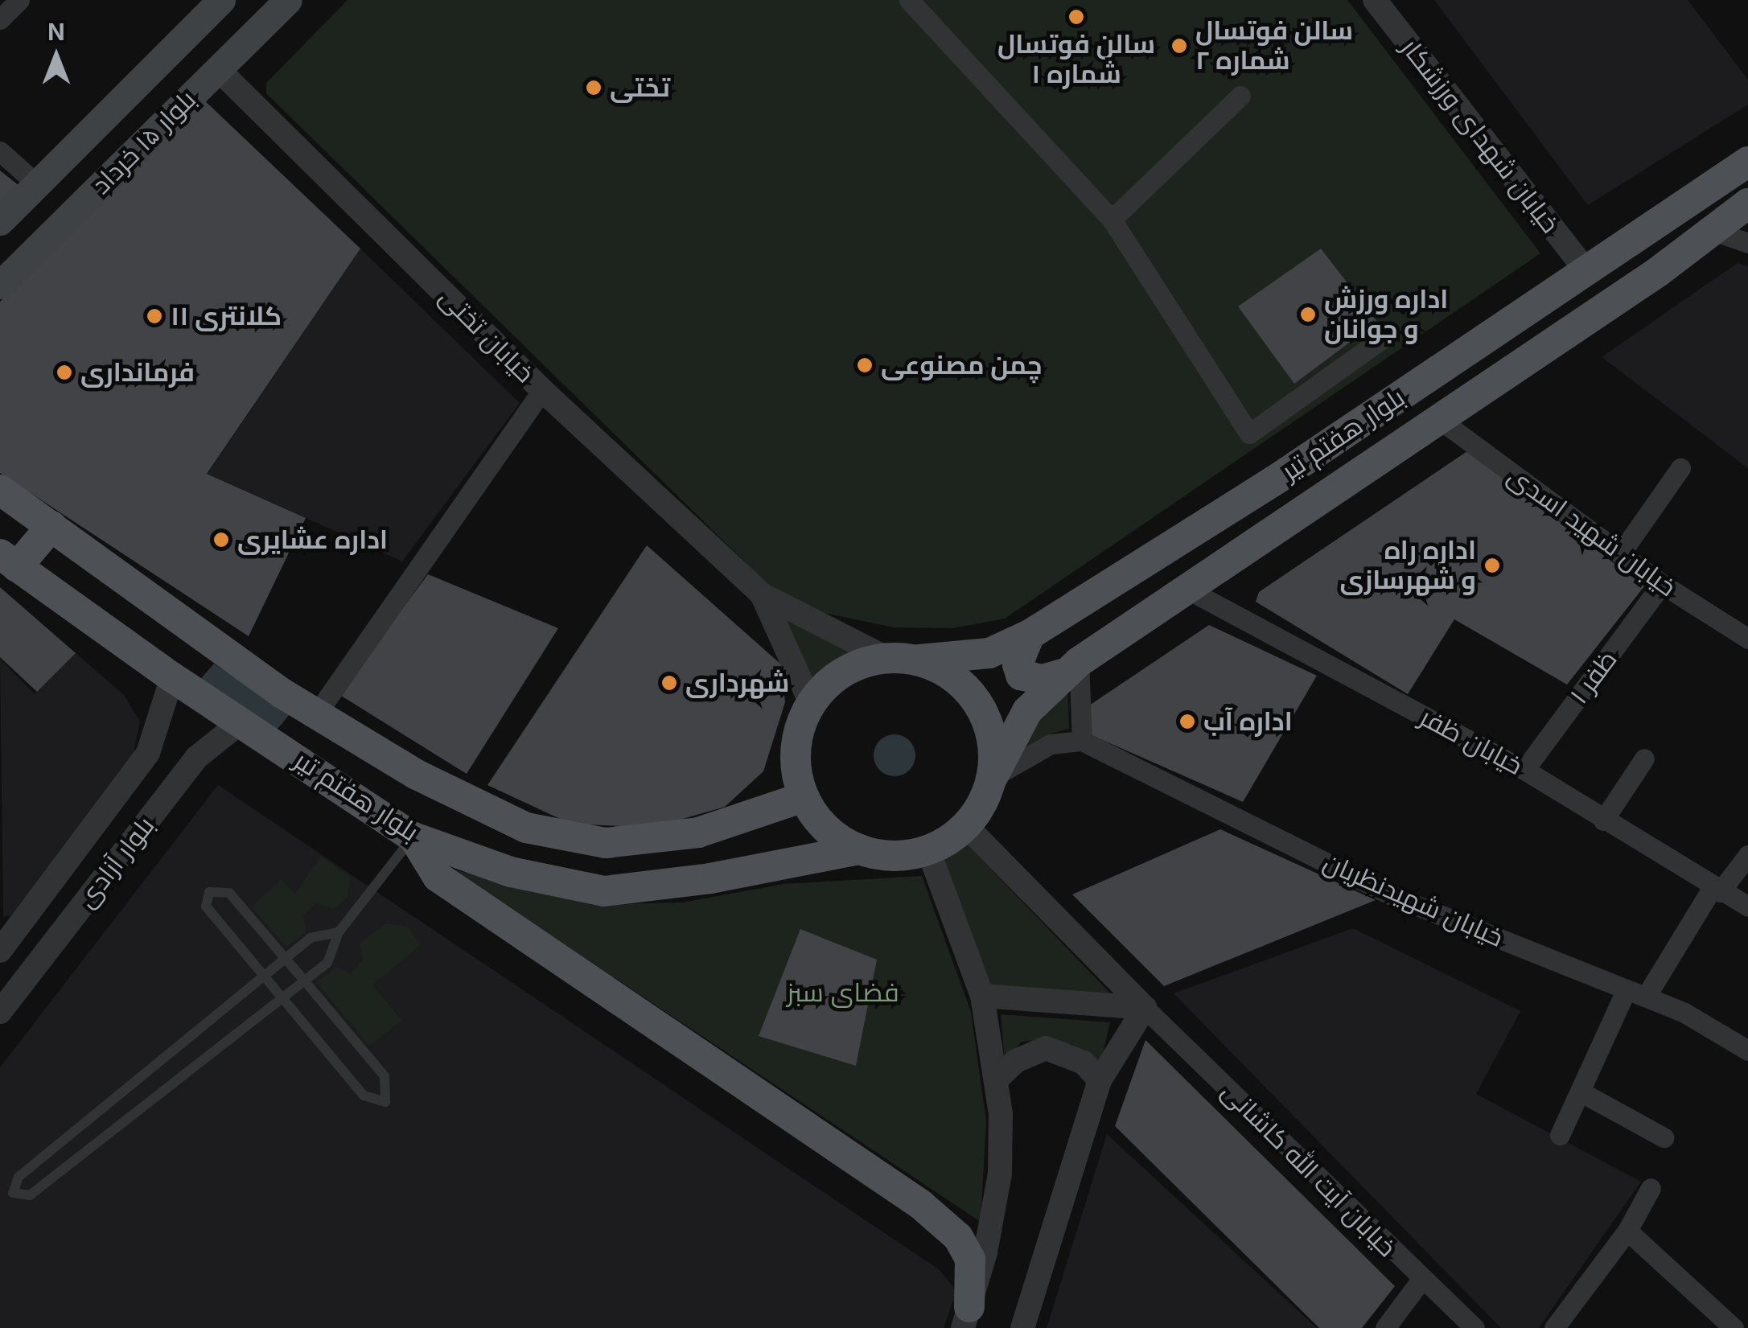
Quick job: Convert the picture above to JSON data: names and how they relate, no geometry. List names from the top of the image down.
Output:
{
  "streets": {
    "main road": ["بلوار ۱۵ خرداد", "بلوار هفتم تیر"],
    "street": [
      "خیابان شهدای ورزشکار",
      "خیابان تختی",
      "خیابان شهید اسدی",
      "ظفر ۱",
      "خیابان ظفر",
      "بلوار آزادی",
      "خیابان شهیدنظریان",
      "خیابان آیت الله کاشانی"
    ]
  },
  "crossings": [
    ["خیابان شهدای ورزشکار", "بلوار هفتم تیر"],
    ["بلوار ۱۵ خرداد", "خیابان تختی"],
    ["بلوار هفتم تیر", "خیابان شهید اسدی"],
    ["بلوار هفتم تیر", "خیابان ظفر"],
    ["بلوار هفتم تیر", "بلوار آزادی"],
    ["خیابان شهید اسدی", "ظفر ۱"],
    ["ظفر ۱", "خیابان ظفر"]
  ],
  "parks": ["فضای سبز"],
  "places": [
    "سالن فوتسال شماره ۱",
    "سالن فوتسال شماره ۲",
    "تختی",
    "اداره ورزش و جوانان",
    "کلانتری ۱۱",
    "چمن مصنوعی",
    "فرمانداری",
    "اداره عشایری",
    "اداره راه و شهرسازی",
    "شهرداری",
    "اداره آب"
  ],
  "north": "top"
}
